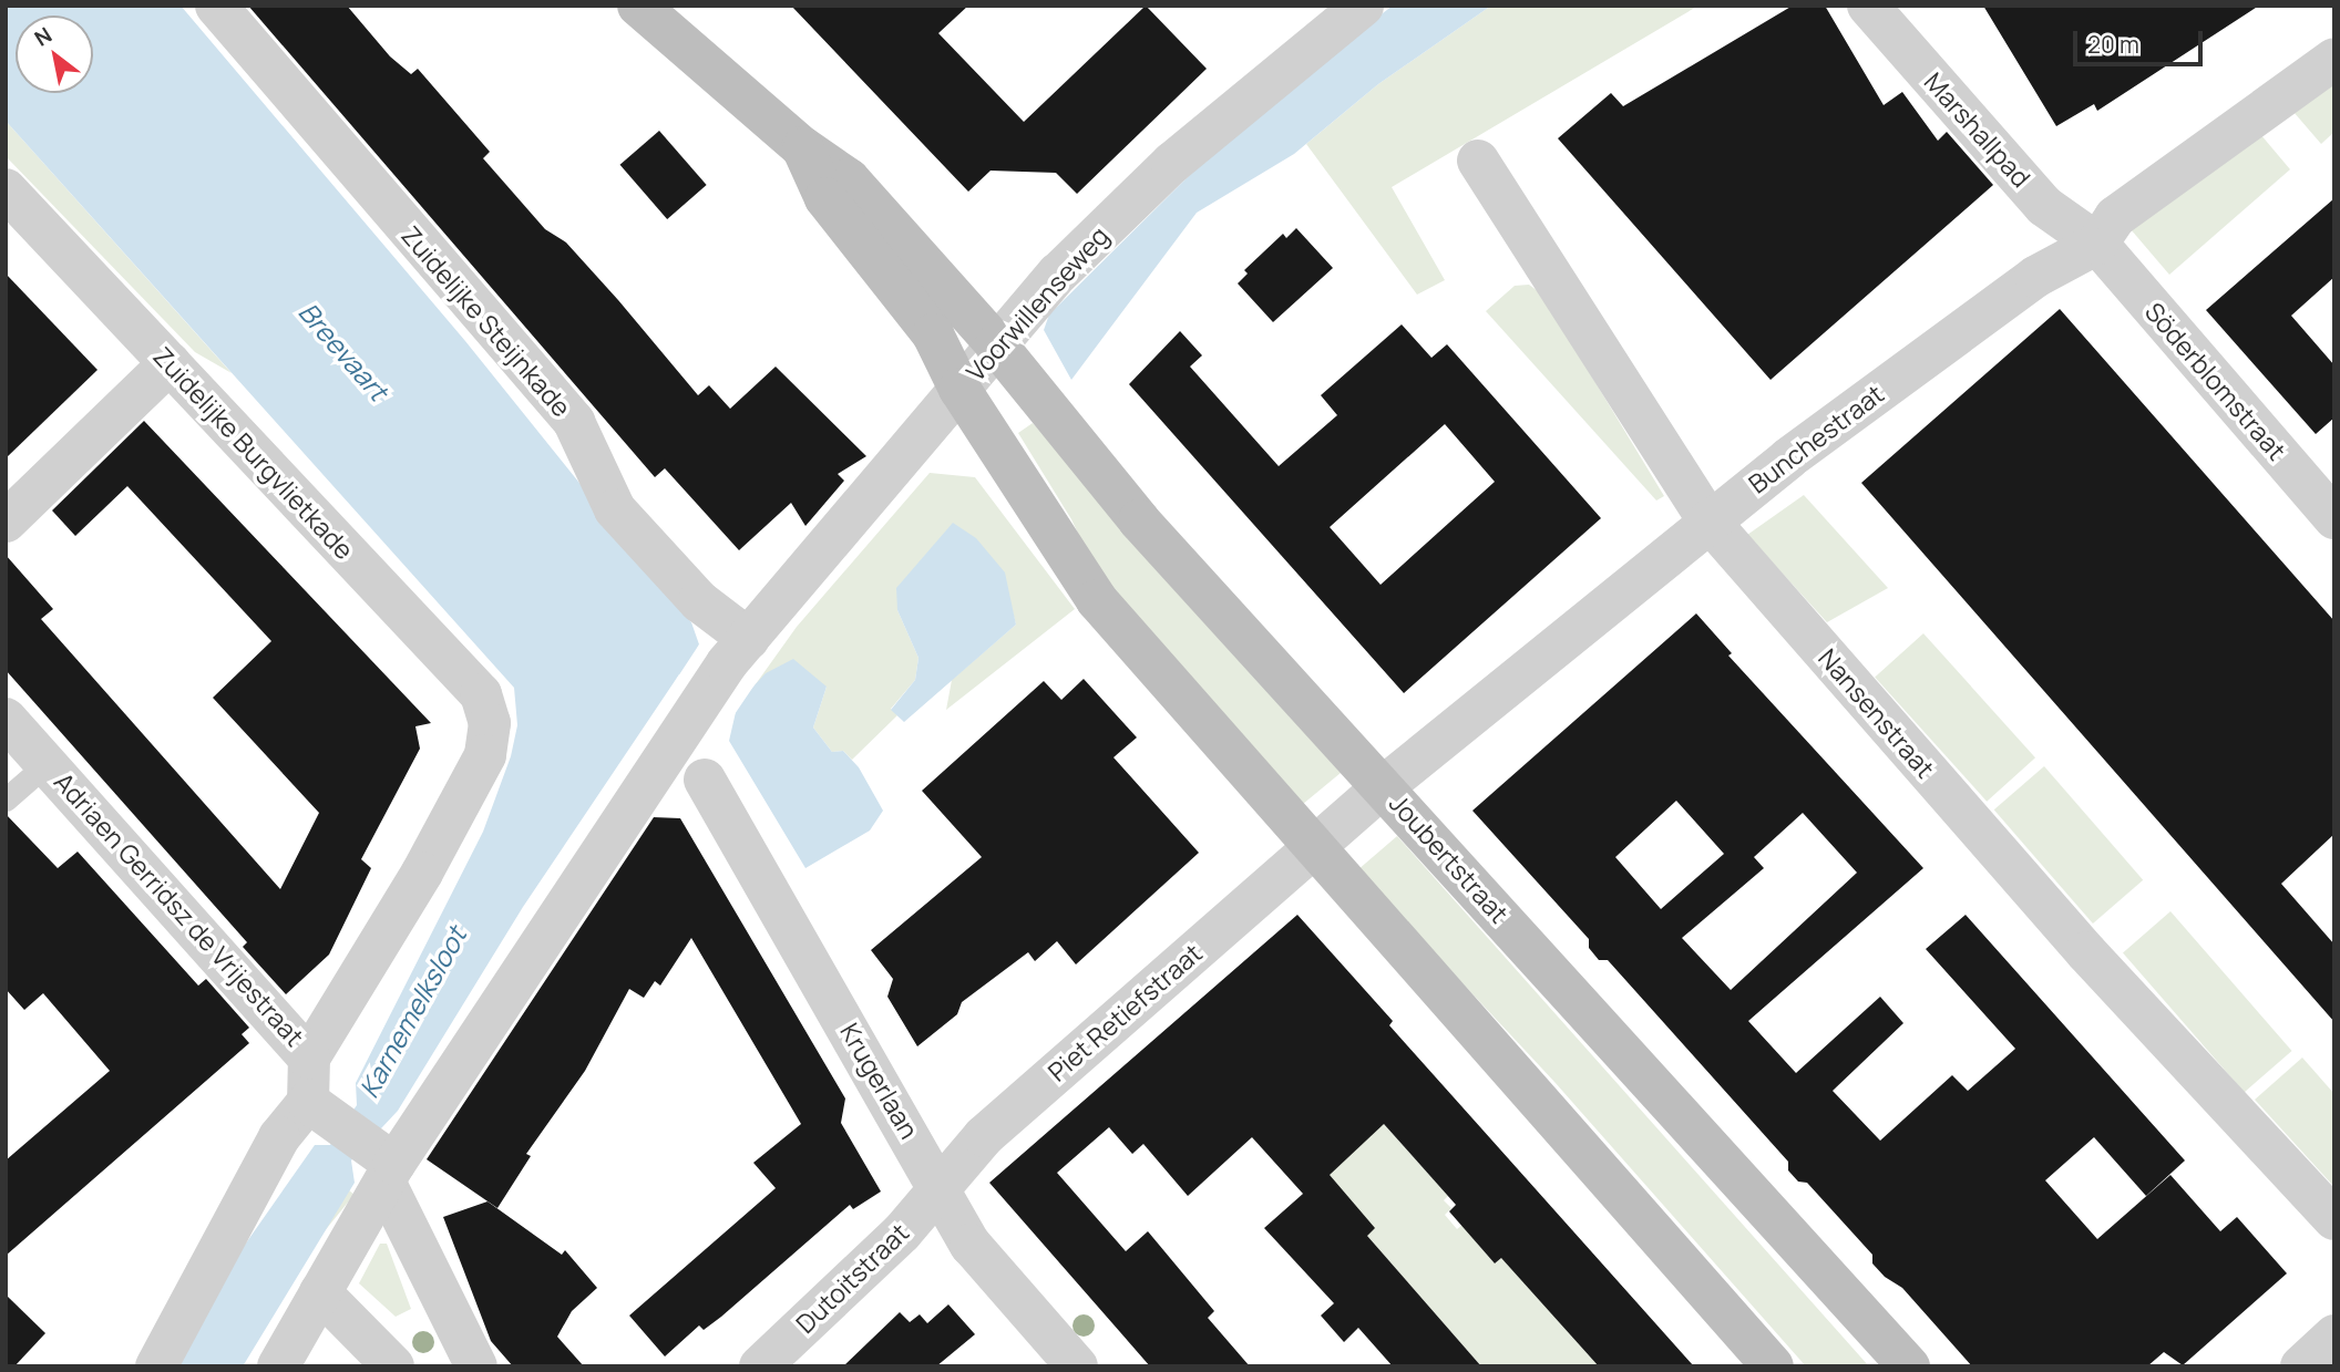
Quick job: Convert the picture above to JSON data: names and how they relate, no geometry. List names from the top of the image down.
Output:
{
  "streets": {
    "main road": ["Joubertstraat"],
    "street": [
      "Marshallpad",
      "Voorwillenseweg",
      "Zuidelijke Steijnkade",
      "Söderblomstraat",
      "Bunchestraat",
      "Zuidelijke Burgvlietkade",
      "Nansenstraat",
      "Adriaen Gerridsz de Vrijestraat",
      "Piet Retiefstraat",
      "Krugerlaan",
      "Dutoitstraat"
    ]
  },
  "crossings": [
    ["Marshallpad", "Söderblomstraat"],
    ["Marshallpad", "Bunchestraat"],
    ["Voorwillenseweg", "Zuidelijke Steijnkade"],
    ["Voorwillenseweg", "Joubertstraat"],
    ["Söderblomstraat", "Bunchestraat"],
    ["Bunchestraat", "Nansenstraat"],
    ["Bunchestraat", "Joubertstraat"],
    ["Bunchestraat", "Piet Retiefstraat"],
    ["Zuidelijke Burgvlietkade", "Adriaen Gerridsz de Vrijestraat"],
    ["Piet Retiefstraat", "Krugerlaan"],
    ["Piet Retiefstraat", "Dutoitstraat"],
    ["Krugerlaan", "Dutoitstraat"]
  ],
  "water": ["Breevaart", "Karnemelksloot"],
  "scale_bar": "20 m",
  "north": "top left"
}
